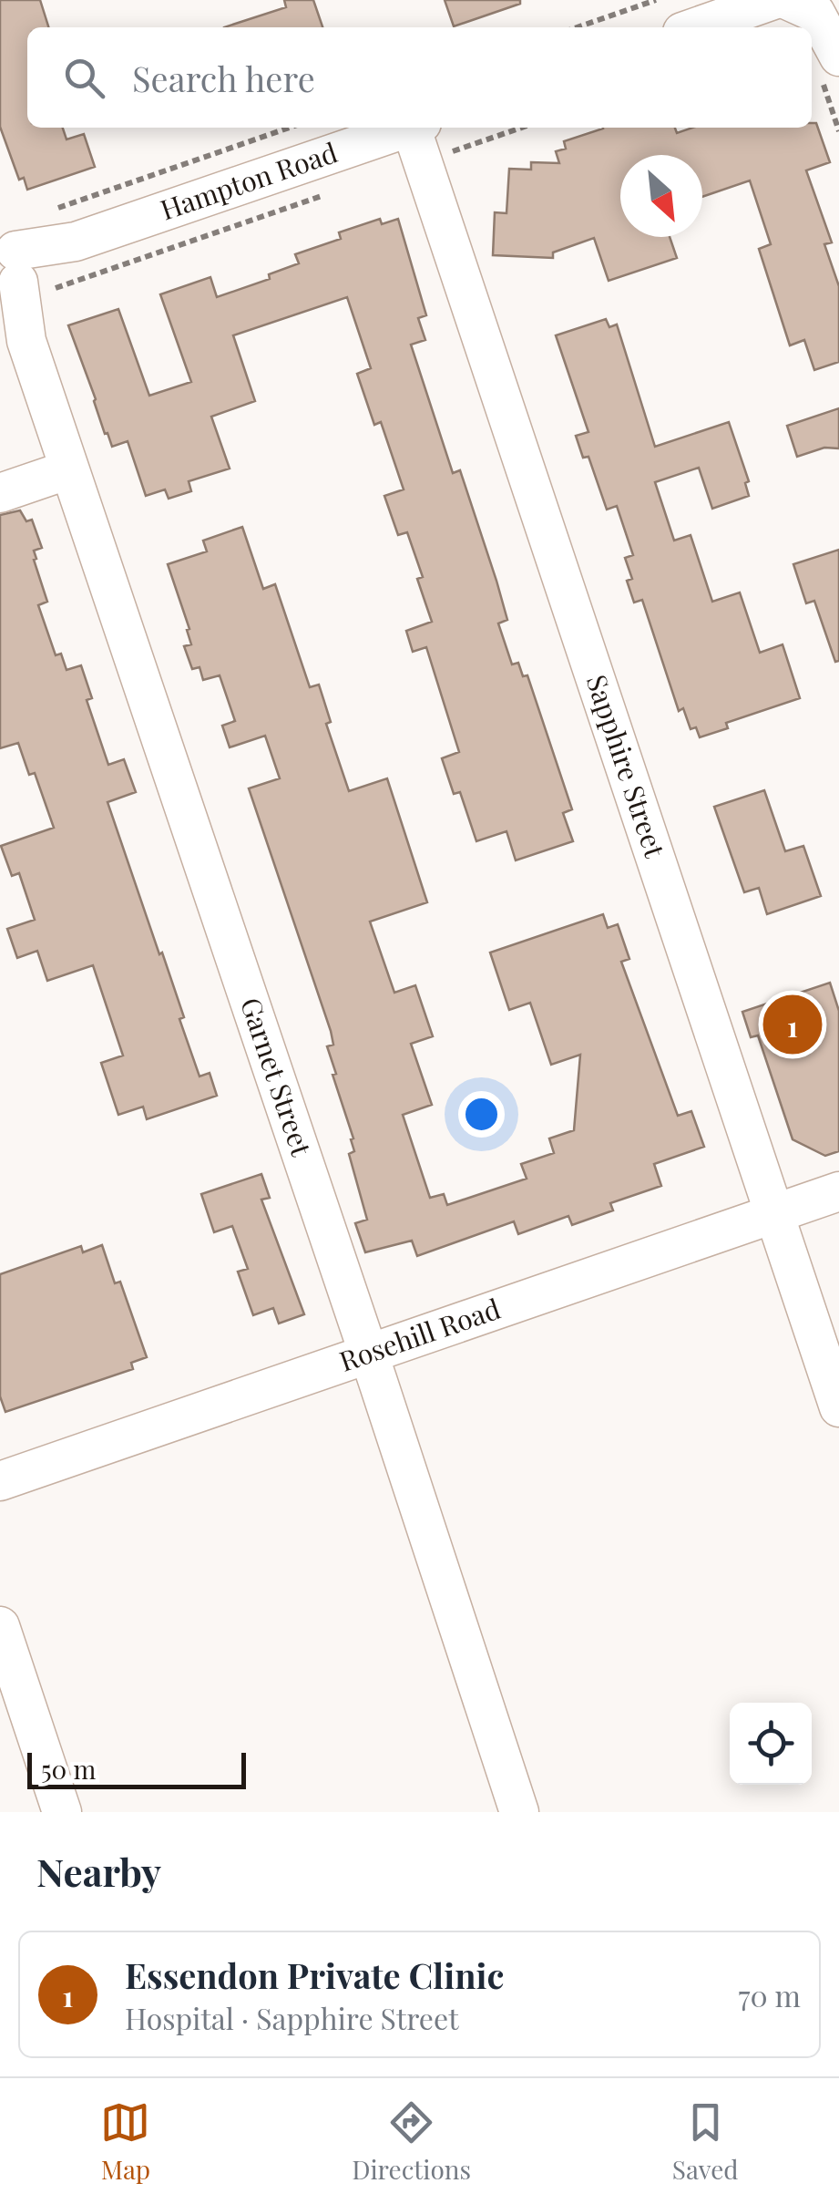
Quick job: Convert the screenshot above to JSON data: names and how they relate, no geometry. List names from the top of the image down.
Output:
{
  "streets": {
    "street": [
      "Hampton Road",
      "Sapphire Street",
      "Garnet Street",
      "Rosehill Road"
    ]
  },
  "crossings": [
    ["Hampton Road", "Sapphire Street"],
    ["Hampton Road", "Garnet Street"],
    ["Sapphire Street", "Rosehill Road"],
    ["Garnet Street", "Rosehill Road"]
  ],
  "scale_bar": "50 m",
  "north": "bottom right",
  "page": {
    "search": "Search here",
    "pins": "1",
    "scale": "50 m",
    "heading": "Nearby",
    "list": [
      {
        "mark": "1",
        "name": "Essendon Private Clinic",
        "note": "Hospital · Sapphire Street",
        "value": "70 m"
      }
    ],
    "nav": ["Map", "Directions", "Saved"]
  }
}
